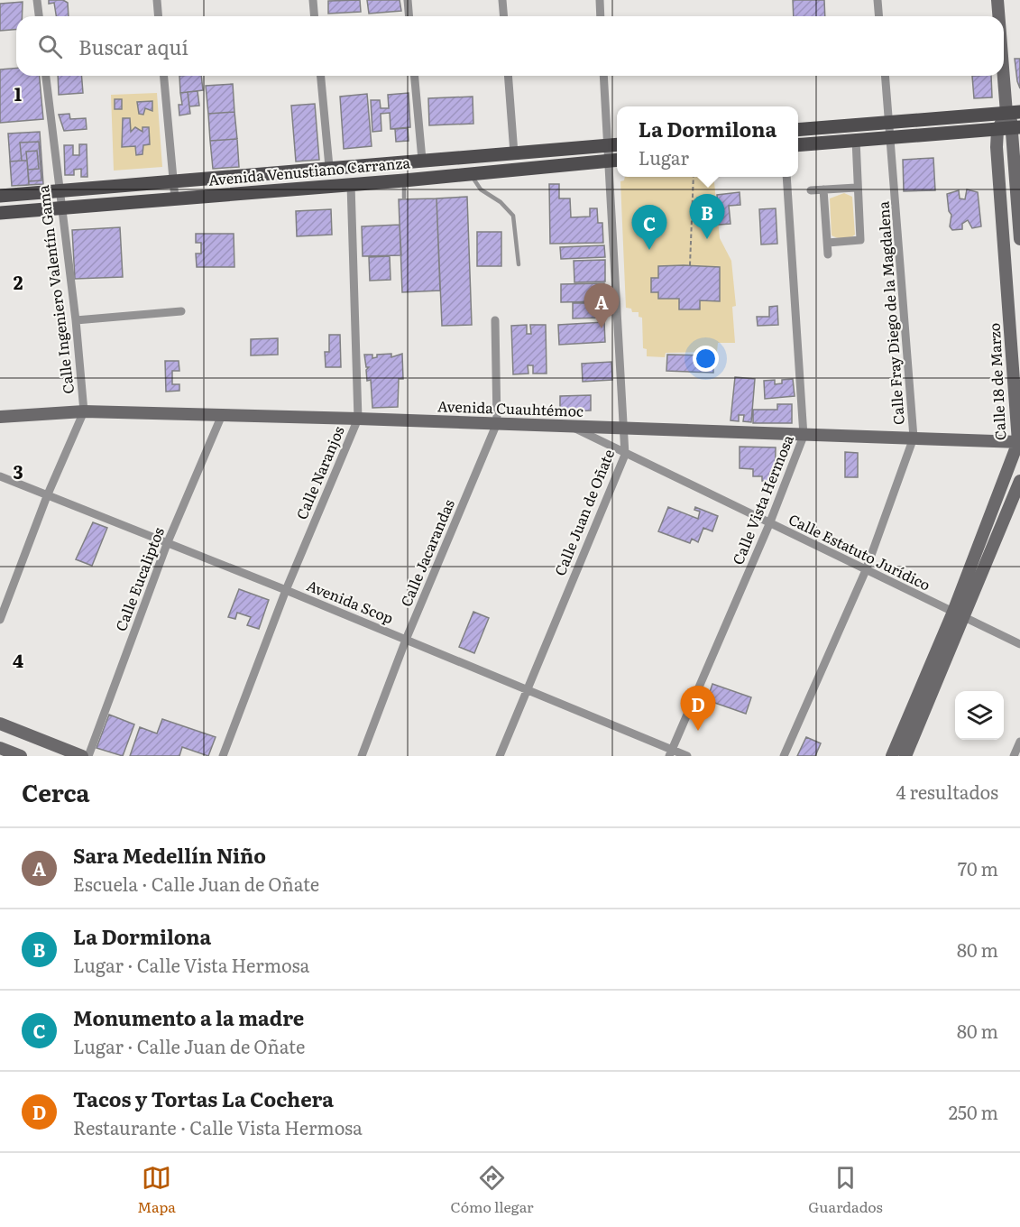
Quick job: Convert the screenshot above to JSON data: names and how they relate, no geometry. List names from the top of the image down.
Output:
{
  "streets": {
    "main road": ["Avenida Venustiano Carranza"],
    "street": [
      "Calle Ingeniero Valentín Gama",
      "Calle Fray Diego de la Magdalena",
      "Calle 18 de Marzo",
      "Avenida Cuauhtémoc",
      "Calle Naranjos",
      "Calle Vista Hermosa",
      "Calle Juan de Oñate",
      "Calle Estatuto Jurídico",
      "Calle Jacarandas",
      "Calle Eucaliptos",
      "Avenida Scop"
    ]
  },
  "crossings": [
    ["Avenida Venustiano Carranza", "Calle Ingeniero Valentín Gama"],
    ["Avenida Venustiano Carranza", "Calle Naranjos"],
    ["Avenida Venustiano Carranza", "Calle Juan de Oñate"],
    ["Calle Ingeniero Valentín Gama", "Avenida Cuauhtémoc"],
    ["Calle Ingeniero Valentín Gama", "Avenida Scop"],
    ["Calle Fray Diego de la Magdalena", "Avenida Cuauhtémoc"],
    ["Calle Fray Diego de la Magdalena", "Calle Estatuto Jurídico"],
    ["Calle 18 de Marzo", "Avenida Cuauhtémoc"],
    ["Calle 18 de Marzo", "Calle Estatuto Jurídico"],
    ["Avenida Cuauhtémoc", "Calle Naranjos"],
    ["Avenida Cuauhtémoc", "Calle Vista Hermosa"],
    ["Avenida Cuauhtémoc", "Calle Juan de Oñate"],
    ["Avenida Cuauhtémoc", "Calle Estatuto Jurídico"],
    ["Avenida Cuauhtémoc", "Calle Jacarandas"],
    ["Avenida Cuauhtémoc", "Calle Eucaliptos"],
    ["Calle Naranjos", "Avenida Scop"],
    ["Calle Vista Hermosa", "Calle Estatuto Jurídico"],
    ["Calle Vista Hermosa", "Avenida Scop"],
    ["Calle Juan de Oñate", "Calle Estatuto Jurídico"],
    ["Calle Juan de Oñate", "Avenida Scop"],
    ["Calle Jacarandas", "Avenida Scop"],
    ["Calle Eucaliptos", "Avenida Scop"]
  ],
  "page": {
    "search": "Buscar aquí",
    "popup": ["La Dormilona", "Lugar"],
    "pins": [
      "B",
      "C",
      "A",
      "D"
    ],
    "heading": ["Cerca", "4 resultados"],
    "list": [
      {
        "mark": "A",
        "name": "Sara Medellín Niño",
        "note": "Escuela · Calle Juan de Oñate",
        "value": "70 m"
      },
      {
        "mark": "B",
        "name": "La Dormilona",
        "note": "Lugar · Calle Vista Hermosa",
        "value": "80 m"
      },
      {
        "mark": "C",
        "name": "Monumento a la madre",
        "note": "Lugar · Calle Juan de Oñate",
        "value": "80 m"
      },
      {
        "mark": "D",
        "name": "Tacos y Tortas La Cochera",
        "note": "Restaurante · Calle Vista Hermosa",
        "value": "250 m"
      }
    ],
    "nav": ["Mapa", "Cómo llegar", "Guardados"]
  },
  "grid": {
    "rows": [
      "1",
      "2",
      "3",
      "4"
    ]
  }
}
